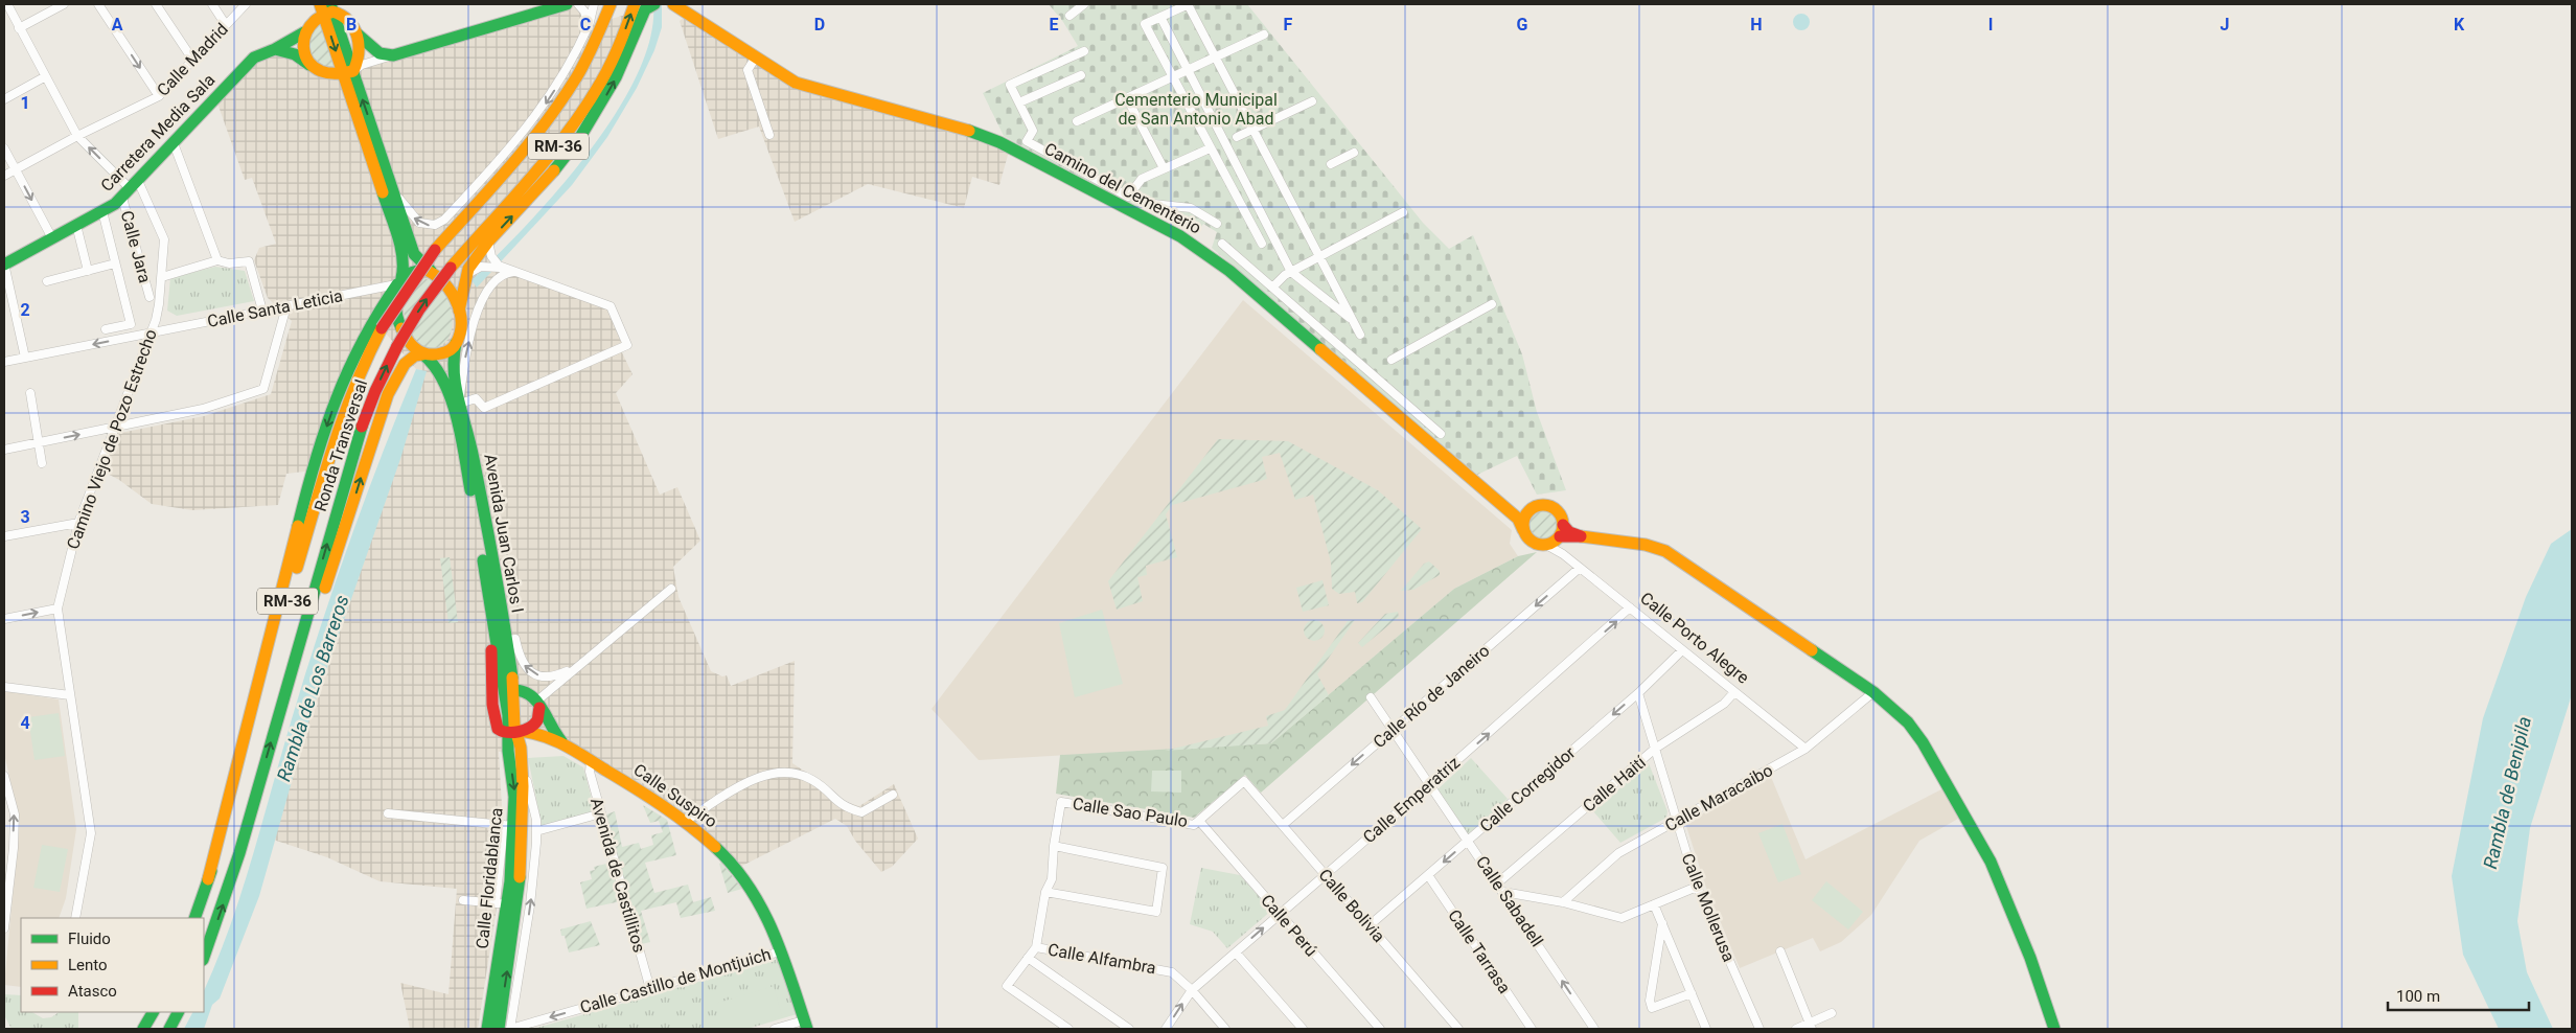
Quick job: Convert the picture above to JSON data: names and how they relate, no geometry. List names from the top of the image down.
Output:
{
  "streets": {
    "main road": [
      "Carretera Media Sala",
      "RM-36",
      "Camino del Cementerio",
      "Ronda Transversal",
      "Avenida Juan Carlos I",
      "Calle Suspiro",
      "Calle Floridablanca"
    ],
    "street": [
      "Calle Madrid",
      "Calle Jara",
      "Calle Santa Leticia",
      "Camino Viejo de Pozo Estrecho",
      "Calle Porto Alegre",
      "Calle Río de Janeiro",
      "Calle Haití",
      "Calle Corregidor",
      "Calle Maracaibo",
      "Calle Emperatriz",
      "Calle Sao Paulo",
      "Avenida de Castillitos",
      "Calle Sabadell",
      "Calle Bolivia",
      "Calle Mollerusa",
      "Calle Perú",
      "Calle Tarrasa",
      "Calle Alfambra",
      "Calle Castillo de Montjuich"
    ]
  },
  "crossings": [
    ["Calle Madrid", "Camino Viejo de Pozo Estrecho"],
    ["Carretera Media Sala", "Calle Jara"],
    ["Carretera Media Sala", "Camino Viejo de Pozo Estrecho"],
    ["Camino del Cementerio", "Calle Porto Alegre"],
    ["Calle Jara", "Camino Viejo de Pozo Estrecho"],
    ["Calle Santa Leticia", "Camino Viejo de Pozo Estrecho"],
    ["Calle Santa Leticia", "Avenida Juan Carlos I"],
    ["Avenida Juan Carlos I", "Calle Floridablanca"],
    ["Calle Porto Alegre", "Calle Río de Janeiro"],
    ["Calle Porto Alegre", "Calle Haití"],
    ["Calle Porto Alegre", "Calle Corregidor"],
    ["Calle Porto Alegre", "Calle Maracaibo"],
    ["Calle Porto Alegre", "Calle Emperatriz"],
    ["Calle Río de Janeiro", "Calle Sabadell"],
    ["Calle Río de Janeiro", "Calle Bolivia"],
    ["Calle Haití", "Calle Sabadell"],
    ["Calle Haití", "Calle Mollerusa"],
    ["Calle Corregidor", "Calle Sabadell"],
    ["Calle Corregidor", "Calle Bolivia"],
    ["Calle Corregidor", "Calle Mollerusa"],
    ["Calle Corregidor", "Calle Tarrasa"],
    ["Calle Suspiro", "Avenida de Castillitos"],
    ["Calle Suspiro", "Calle Castillo de Montjuich"],
    ["Calle Maracaibo", "Calle Mollerusa"],
    ["Calle Emperatriz", "Calle Sabadell"],
    ["Calle Emperatriz", "Calle Bolivia"],
    ["Calle Emperatriz", "Calle Perú"],
    ["Calle Emperatriz", "Calle Alfambra"],
    ["Calle Sao Paulo", "Calle Bolivia"],
    ["Calle Sao Paulo", "Calle Perú"],
    ["Avenida de Castillitos", "Calle Castillo de Montjuich"],
    ["Calle Floridablanca", "Calle Castillo de Montjuich"],
    ["Calle Bolivia", "Calle Perú"]
  ],
  "one_way": [
    "Calle Río de Janeiro",
    "Calle Corregidor",
    "Calle Emperatriz",
    "Calle Sabadell",
    "Calle Castillo de Montjuich"
  ],
  "water": ["Rambla de Los Barreros", "Rambla de Benipila"],
  "parks": ["Cementerio Municipal de San Antonio Abad"],
  "legend": ["Fluido", "Lento", "Atasco"],
  "scale_bar": "100 m",
  "grid": {
    "columns": [
      "A",
      "B",
      "C",
      "D",
      "E",
      "F",
      "G",
      "H",
      "I",
      "J",
      "K"
    ],
    "rows": [
      "1",
      "2",
      "3",
      "4"
    ]
  }
}
